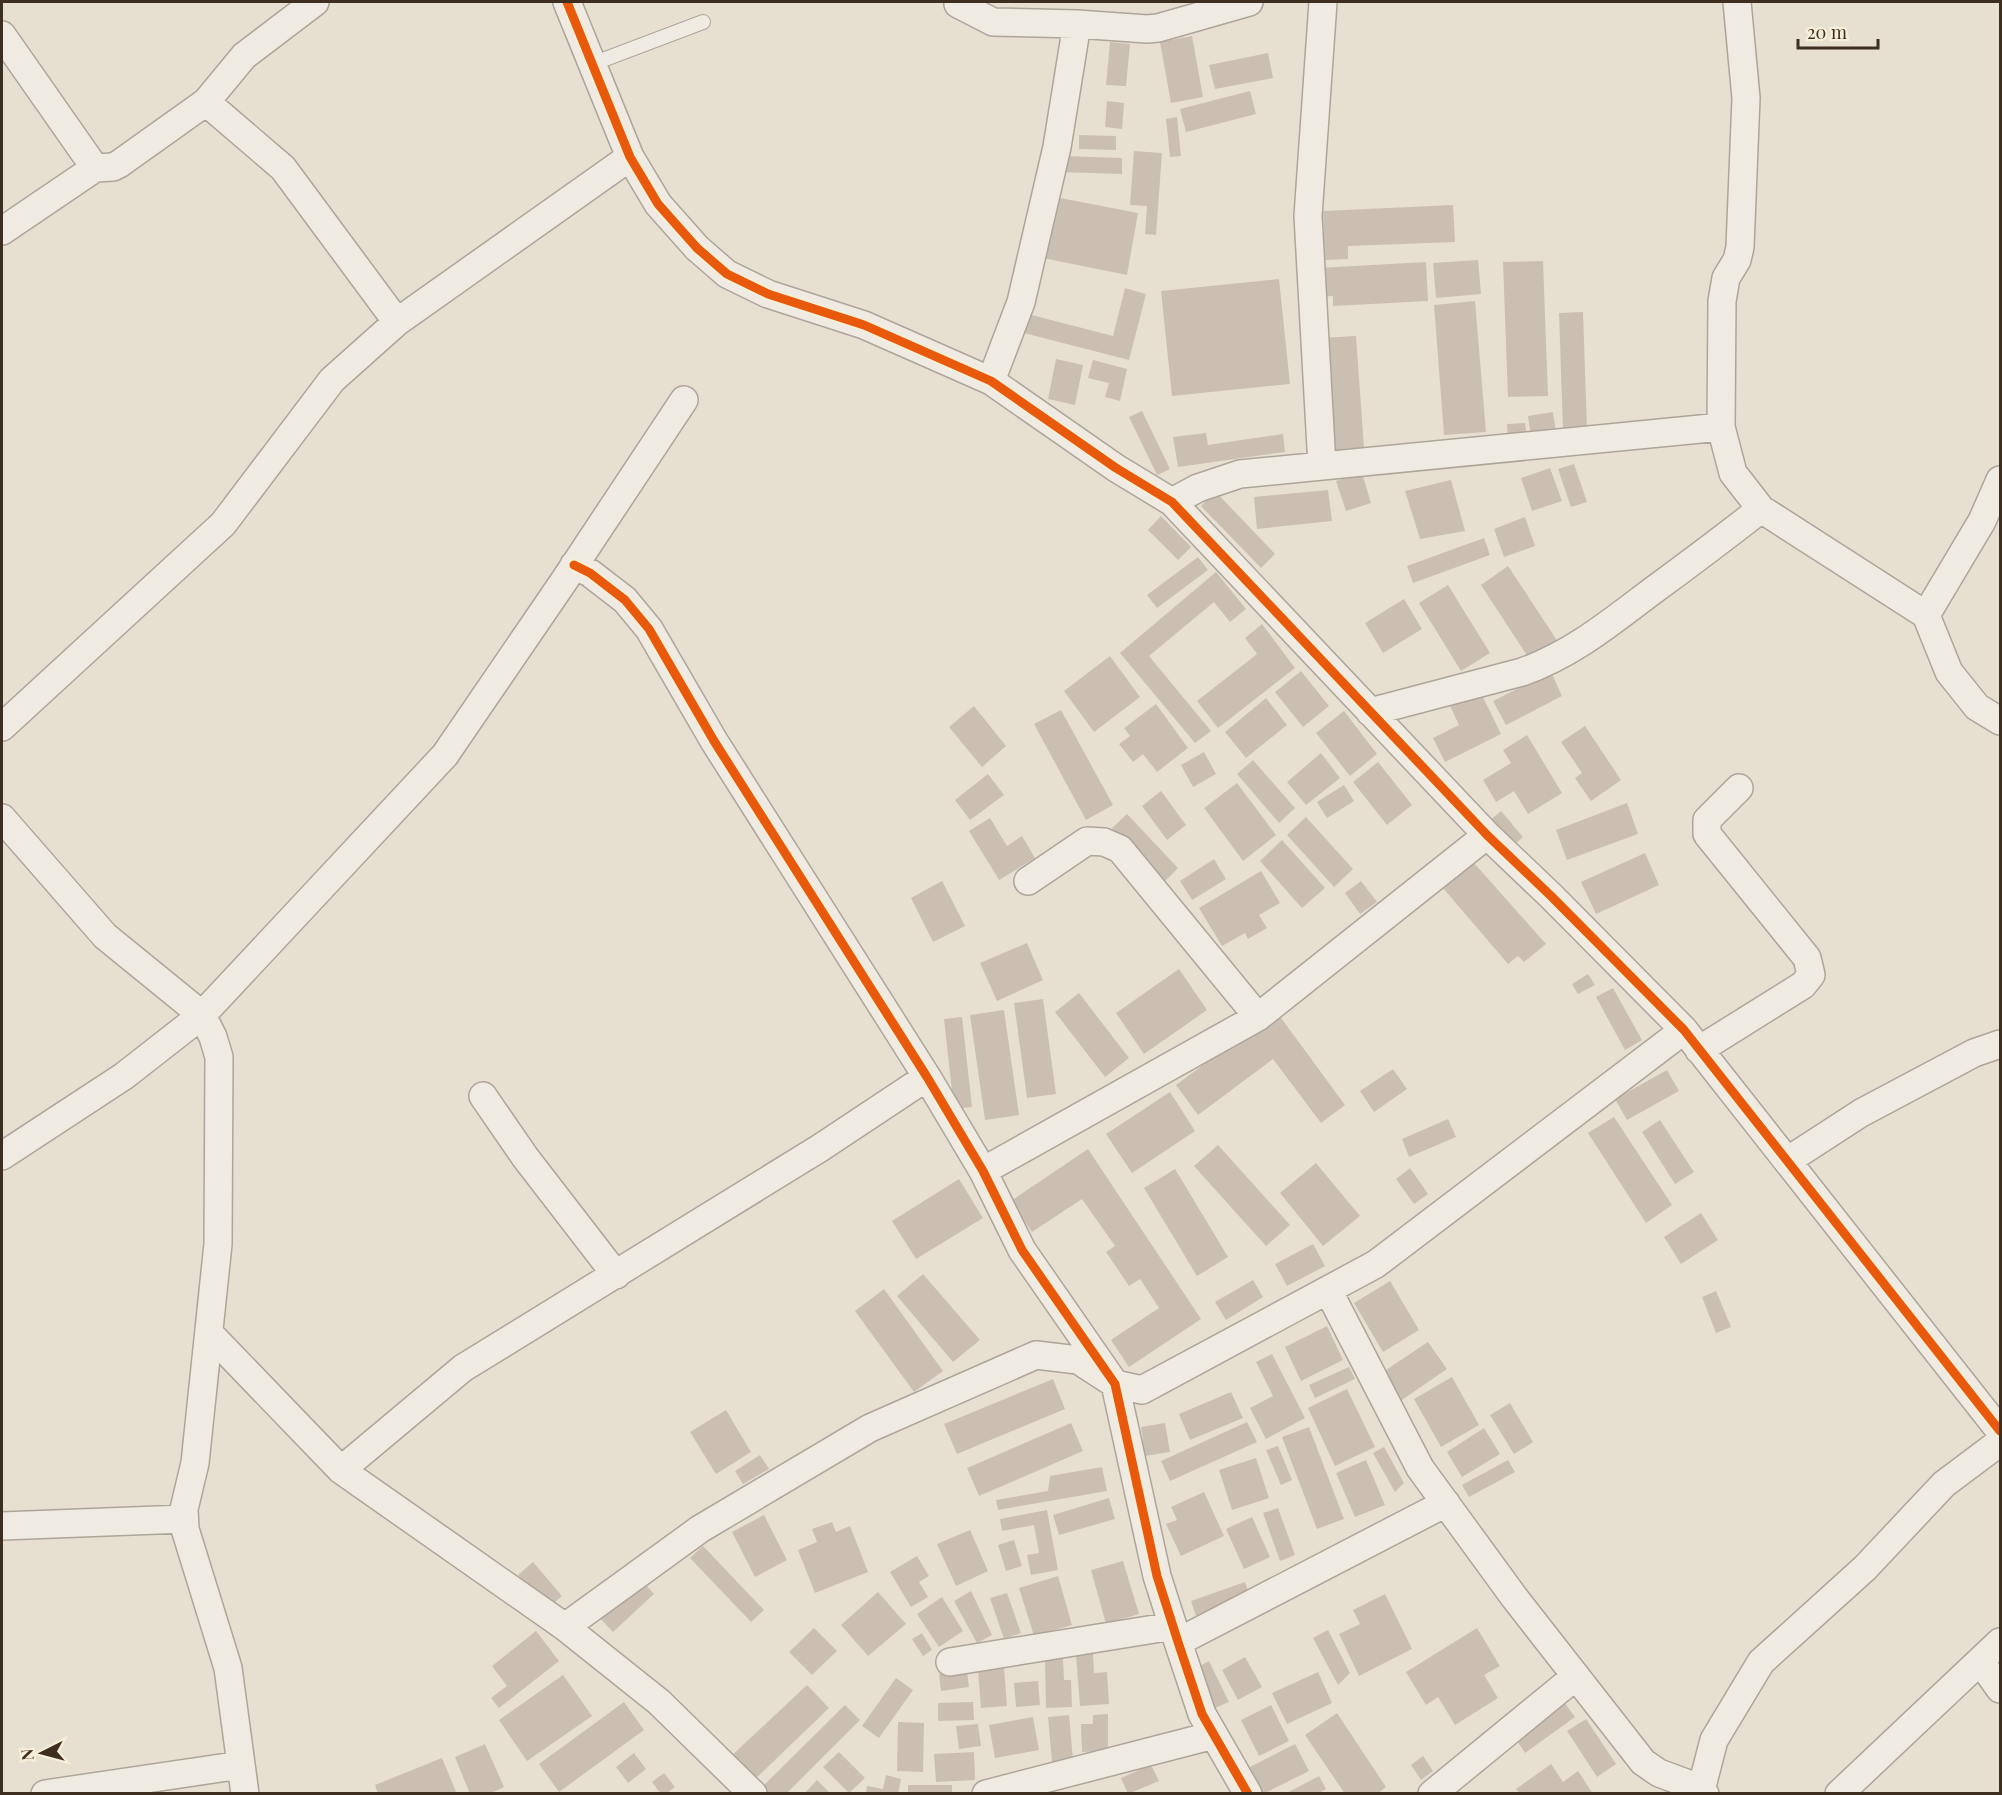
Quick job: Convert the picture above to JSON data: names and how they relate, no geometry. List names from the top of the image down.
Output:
{
  "scale_bar": "20 m",
  "north": "left"
}
